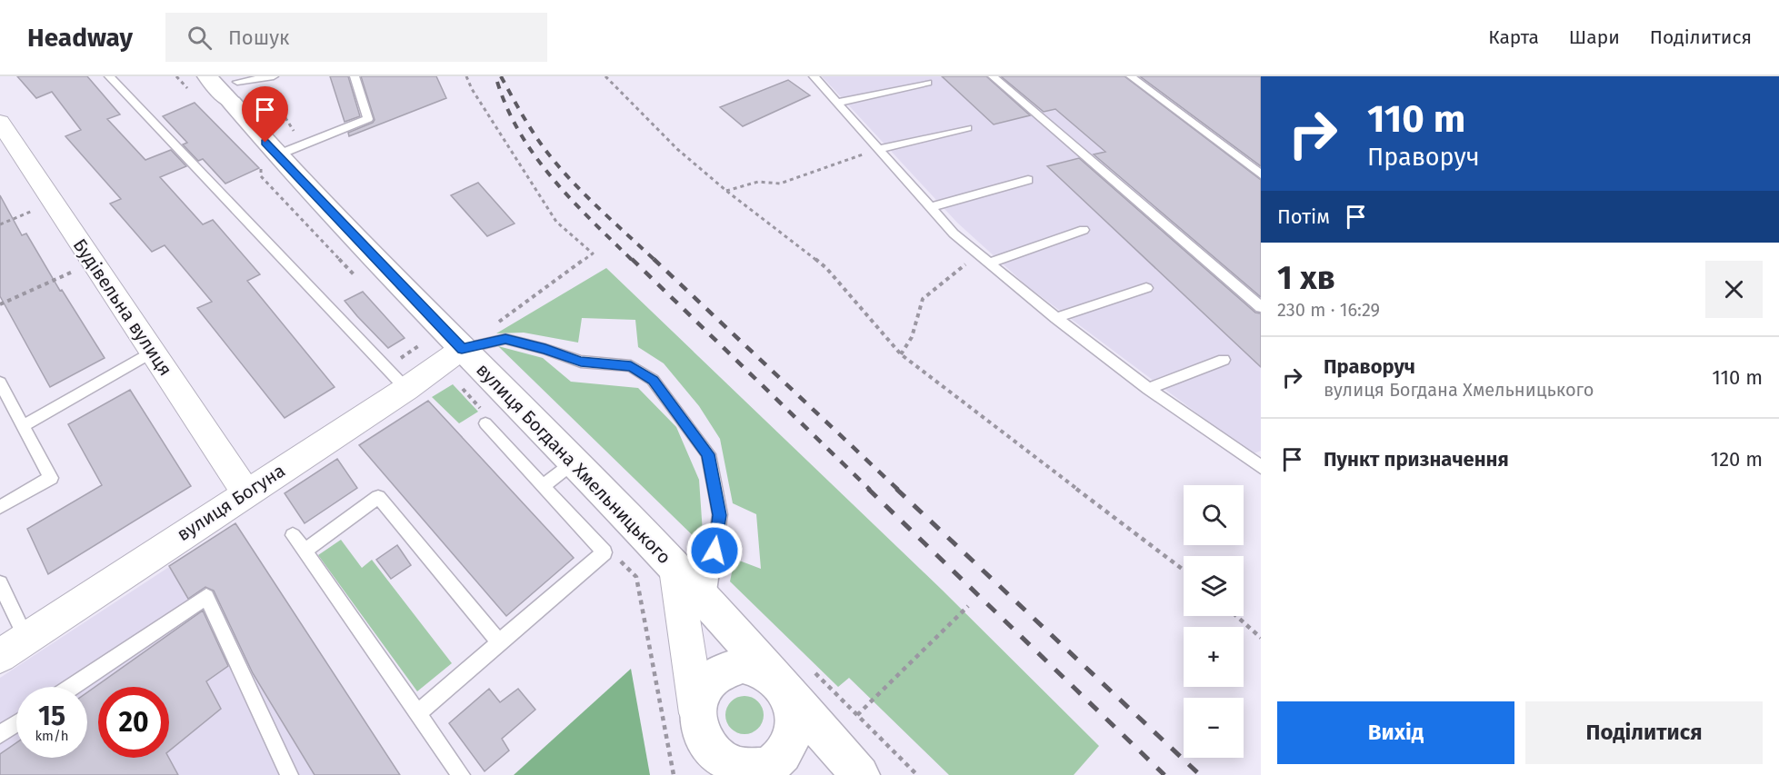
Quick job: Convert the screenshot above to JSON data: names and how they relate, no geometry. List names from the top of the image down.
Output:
{
  "streets": {
    "street": ["Будівельна вулиця", "вулиця Богдана Хмельницького", "вулиця Богуна"]
  },
  "crossings": [
    ["Будівельна вулиця", "вулиця Богуна"],
    ["вулиця Богдана Хмельницького", "вулиця Богуна"]
  ],
  "page": {
    "header": "Headway",
    "search": "Пошук",
    "nav": ["Карта", "Шари", "Поділитися"],
    "turn": ["110 m", "Праворуч"],
    "then": "Потім",
    "heading": ["1 хв", "230 m · 16:29"],
    "list": [
      {
        "name": "Праворуч",
        "note": "вулиця Богдана Хмельницького",
        "value": "110 m"
      },
      {
        "name": "Пункт призначення",
        "value": "120 m"
      }
    ],
    "map_buttons": ["+", "−"],
    "speed": "15 km/h",
    "limit": "20",
    "buttons": ["Вихід", "Поділитися"]
  }
}
